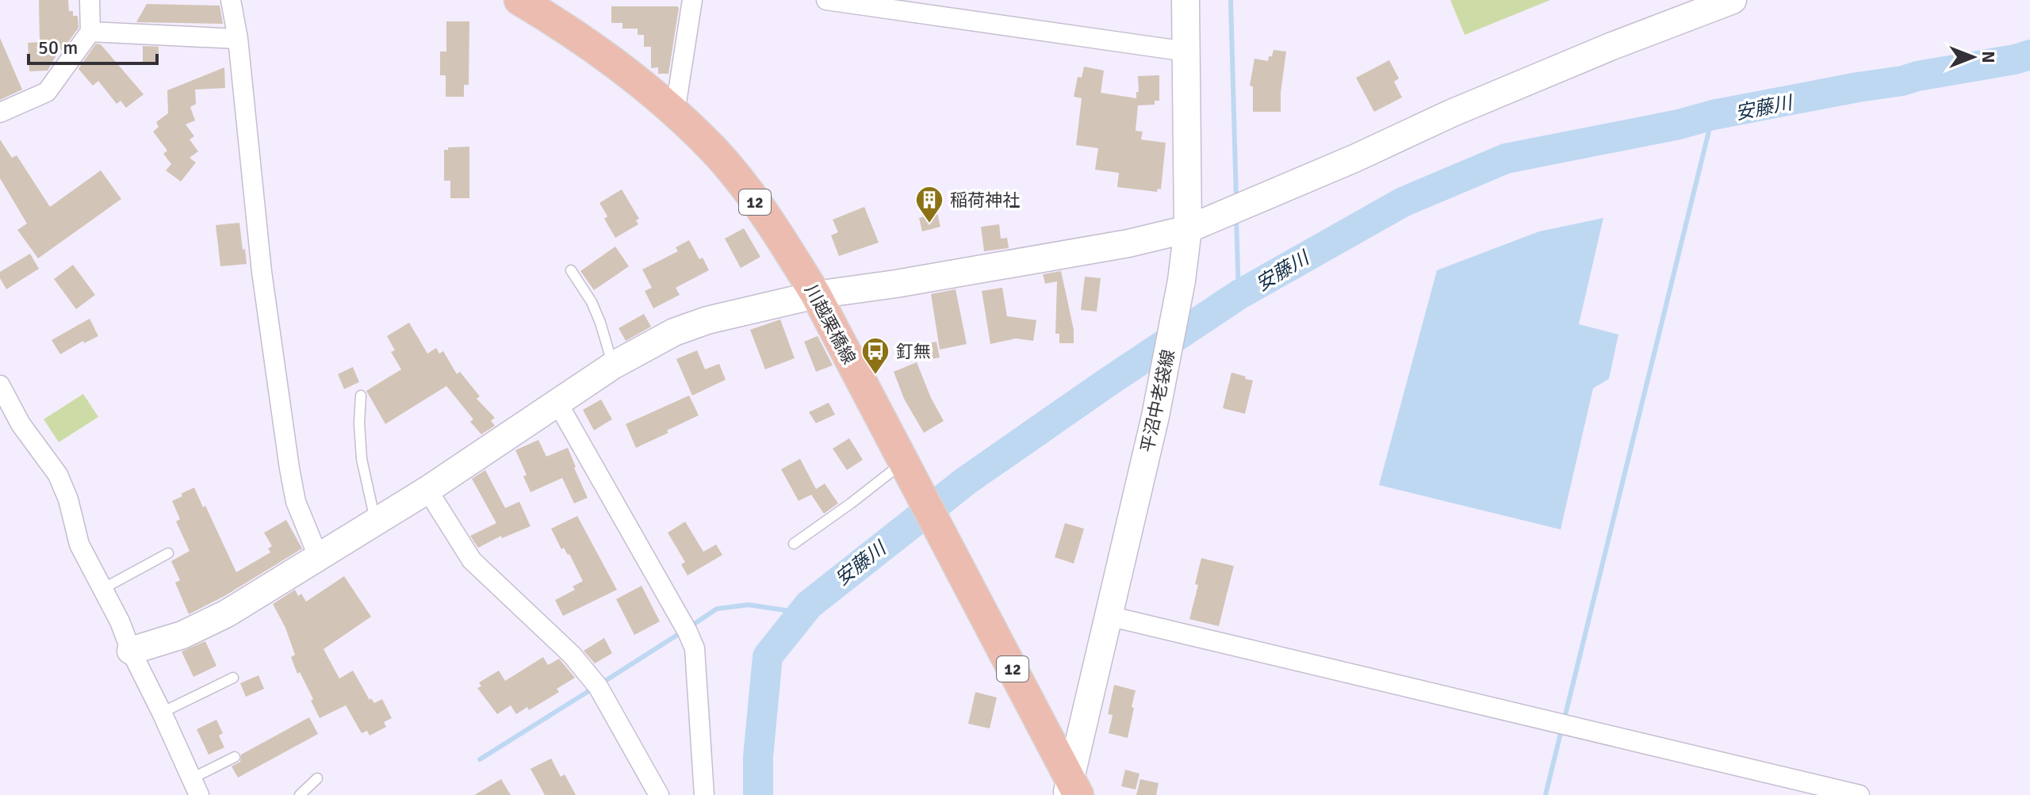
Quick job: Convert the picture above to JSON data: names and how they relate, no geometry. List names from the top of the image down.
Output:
{
  "streets": {
    "main road": ["12", "川越栗橋線"],
    "street": ["平沼中老袋線"]
  },
  "crossings": [
    ["川越栗橋線", "平沼中老袋線"]
  ],
  "water": ["安藤川"],
  "places": {
    "building": ["稲荷神社"],
    "bus stop": ["釘無"]
  },
  "scale_bar": "50 m",
  "north": "right"
}
